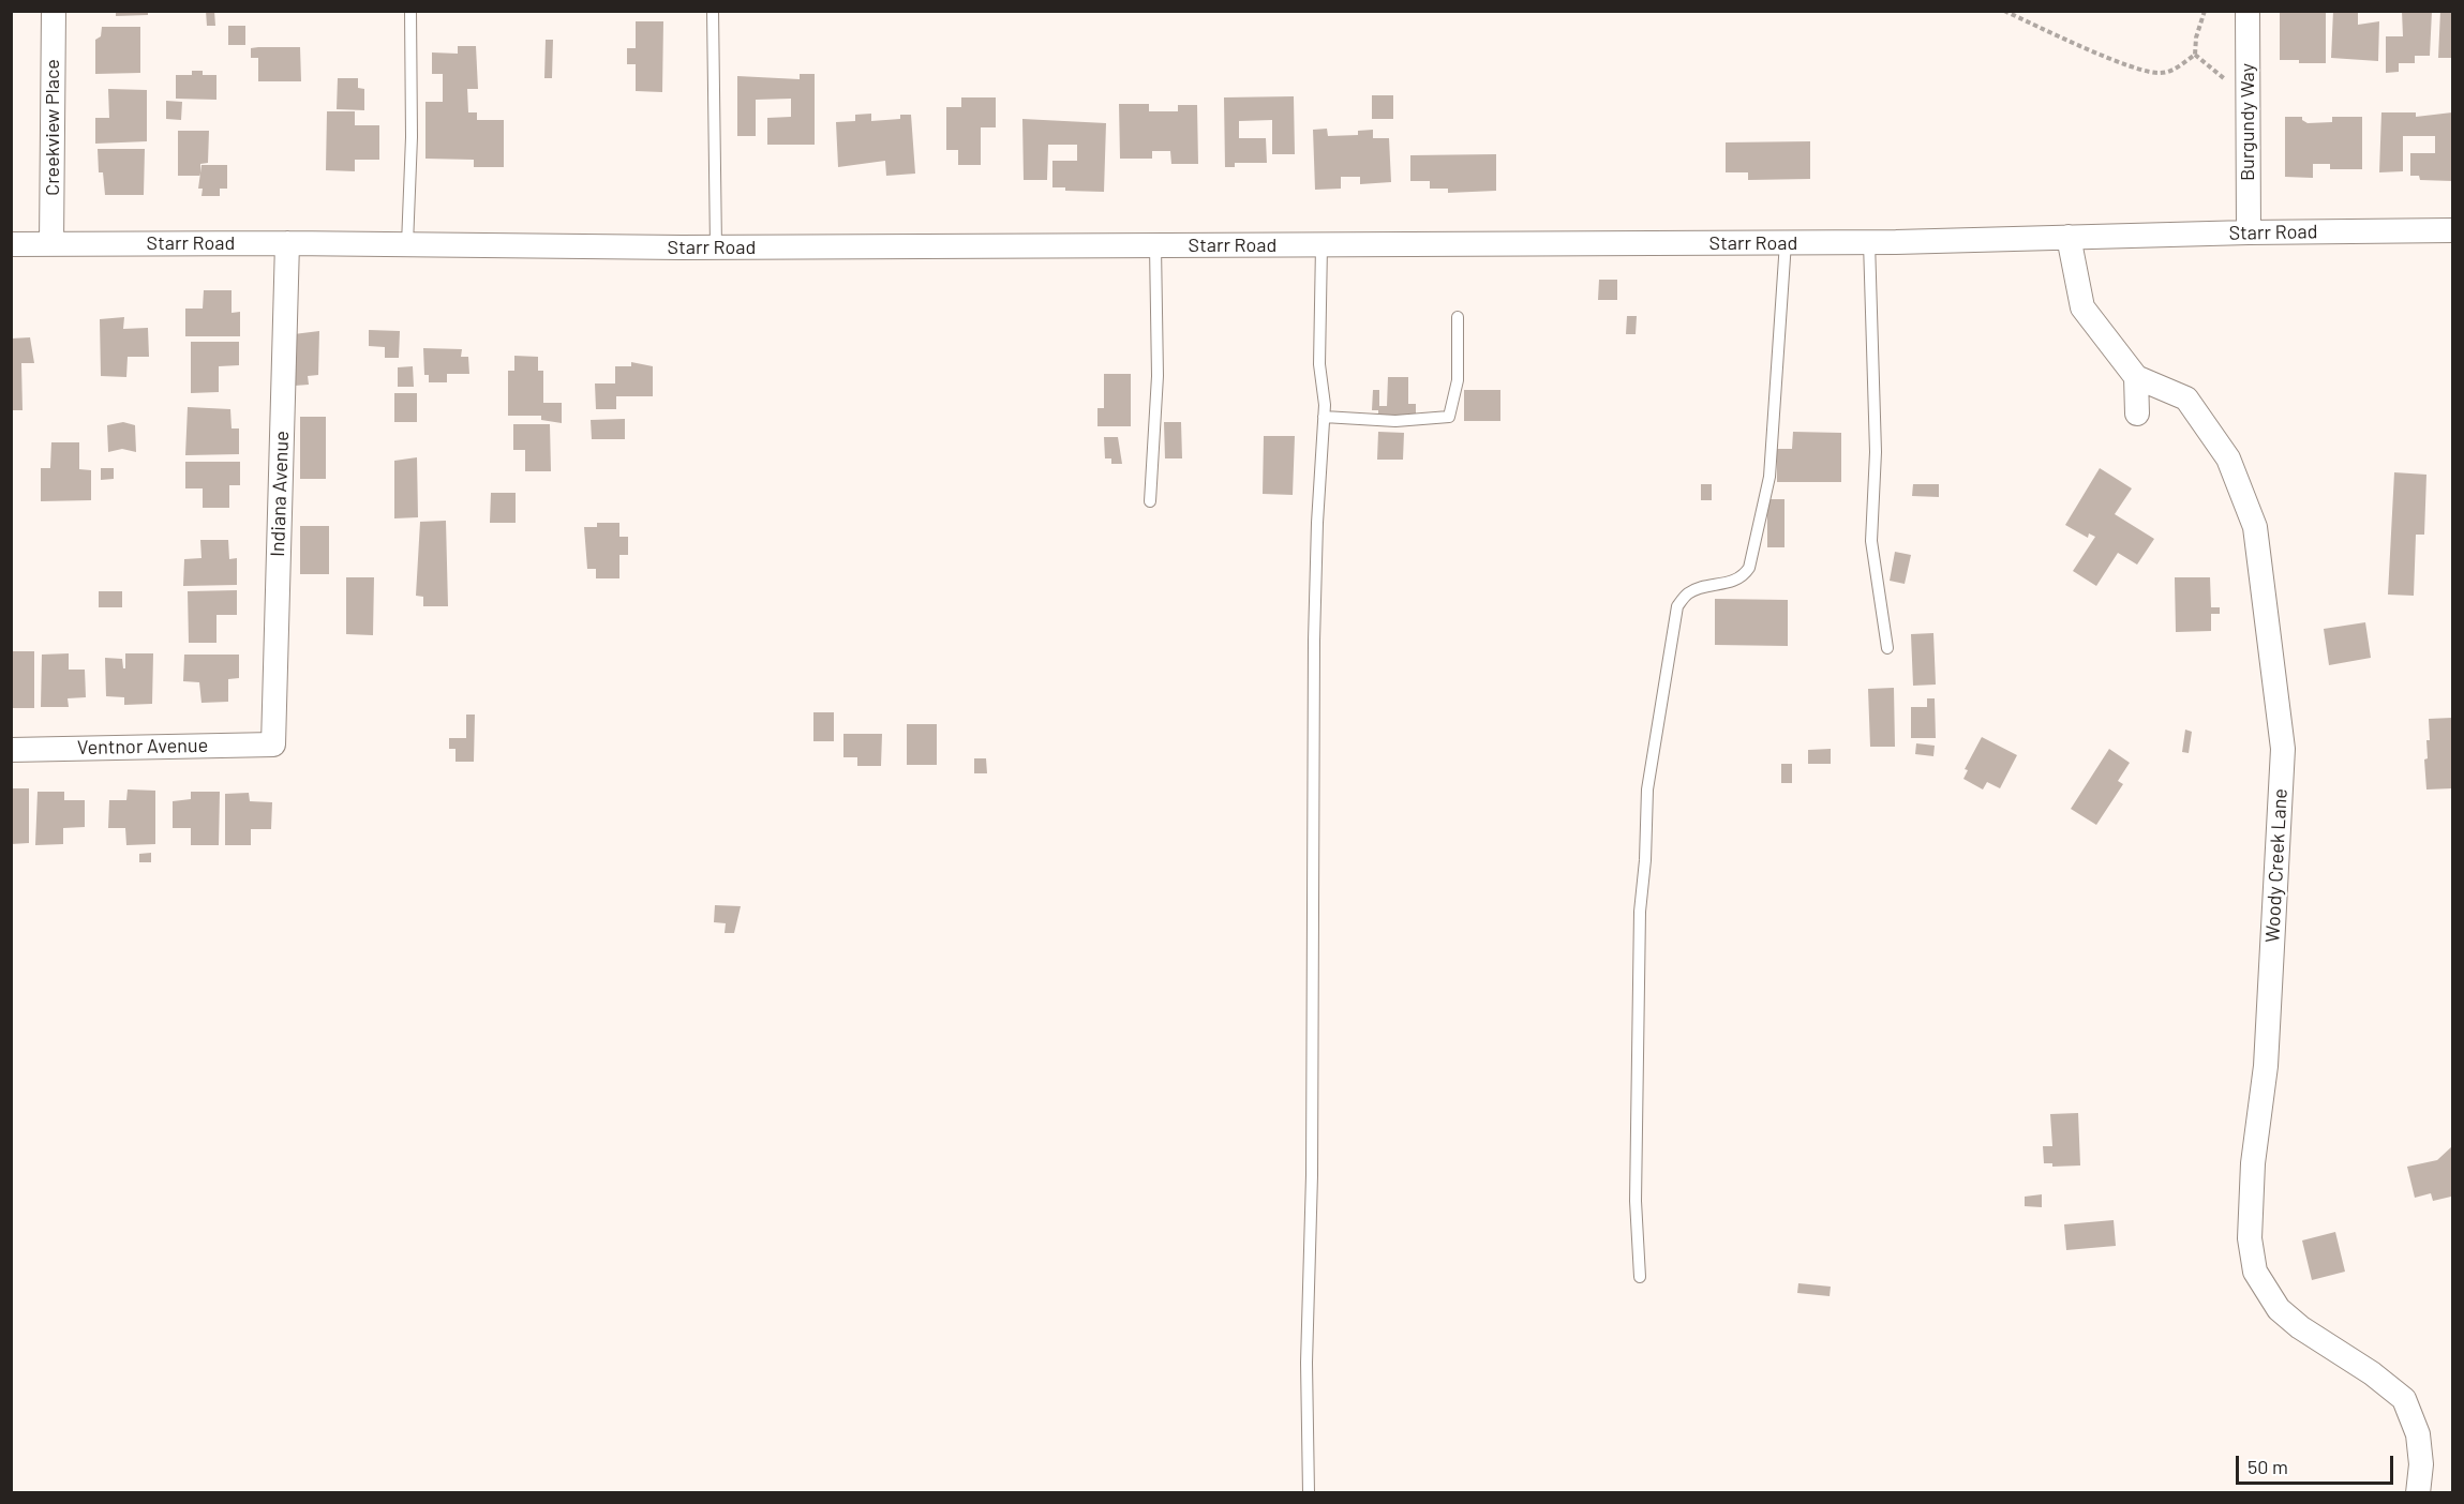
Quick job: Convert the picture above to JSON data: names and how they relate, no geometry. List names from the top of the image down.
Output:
{
  "streets": {
    "street": [
      "Burgundy Way",
      "Creekview Place",
      "Starr Road",
      "Indiana Avenue",
      "Ventnor Avenue",
      "Woody Creek Lane"
    ]
  },
  "crossings": [
    ["Burgundy Way", "Starr Road"],
    ["Creekview Place", "Starr Road"],
    ["Starr Road", "Indiana Avenue"],
    ["Starr Road", "Woody Creek Lane"],
    ["Indiana Avenue", "Ventnor Avenue"]
  ],
  "scale_bar": "50 m"
}
